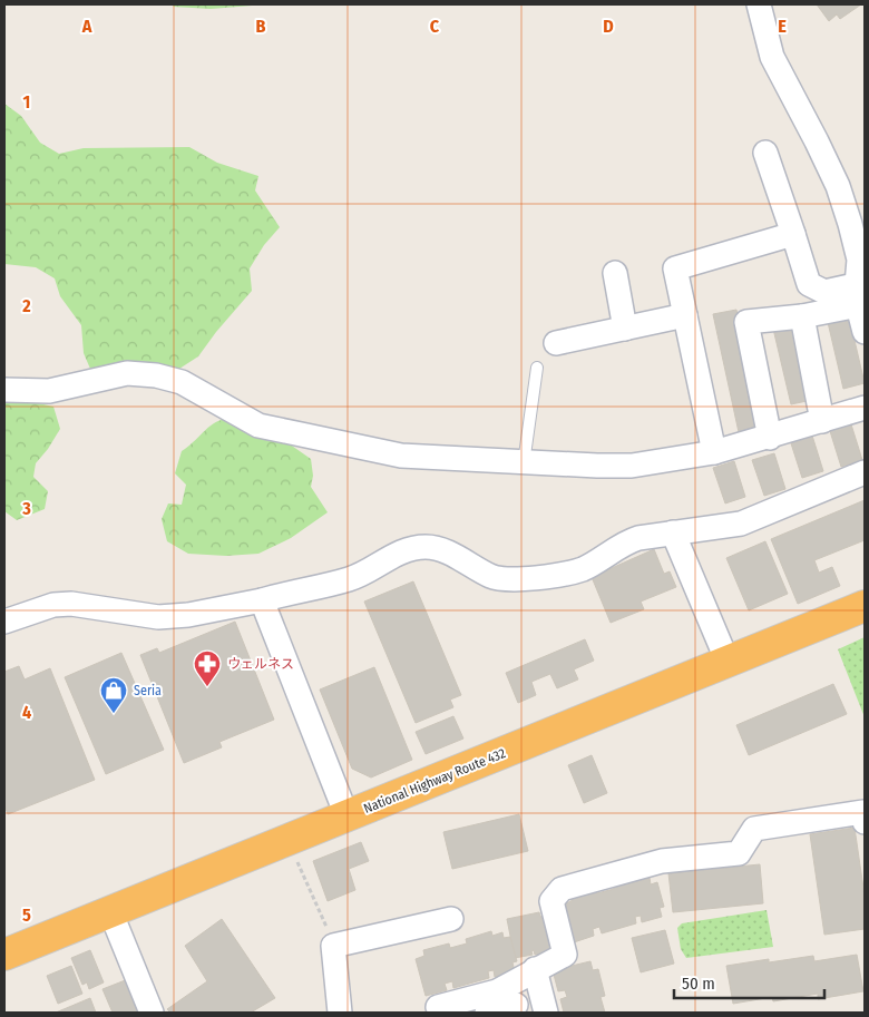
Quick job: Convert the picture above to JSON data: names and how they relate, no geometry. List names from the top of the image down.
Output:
{
  "streets": {
    "highway": ["National Highway Route 432"]
  },
  "places": {
    "pharmacy": ["ウェルネス"],
    "shop": ["Seria"]
  },
  "scale_bar": "50 m",
  "grid": {
    "columns": [
      "A",
      "B",
      "C",
      "D",
      "E"
    ],
    "rows": [
      "1",
      "2",
      "3",
      "4",
      "5"
    ]
  }
}
